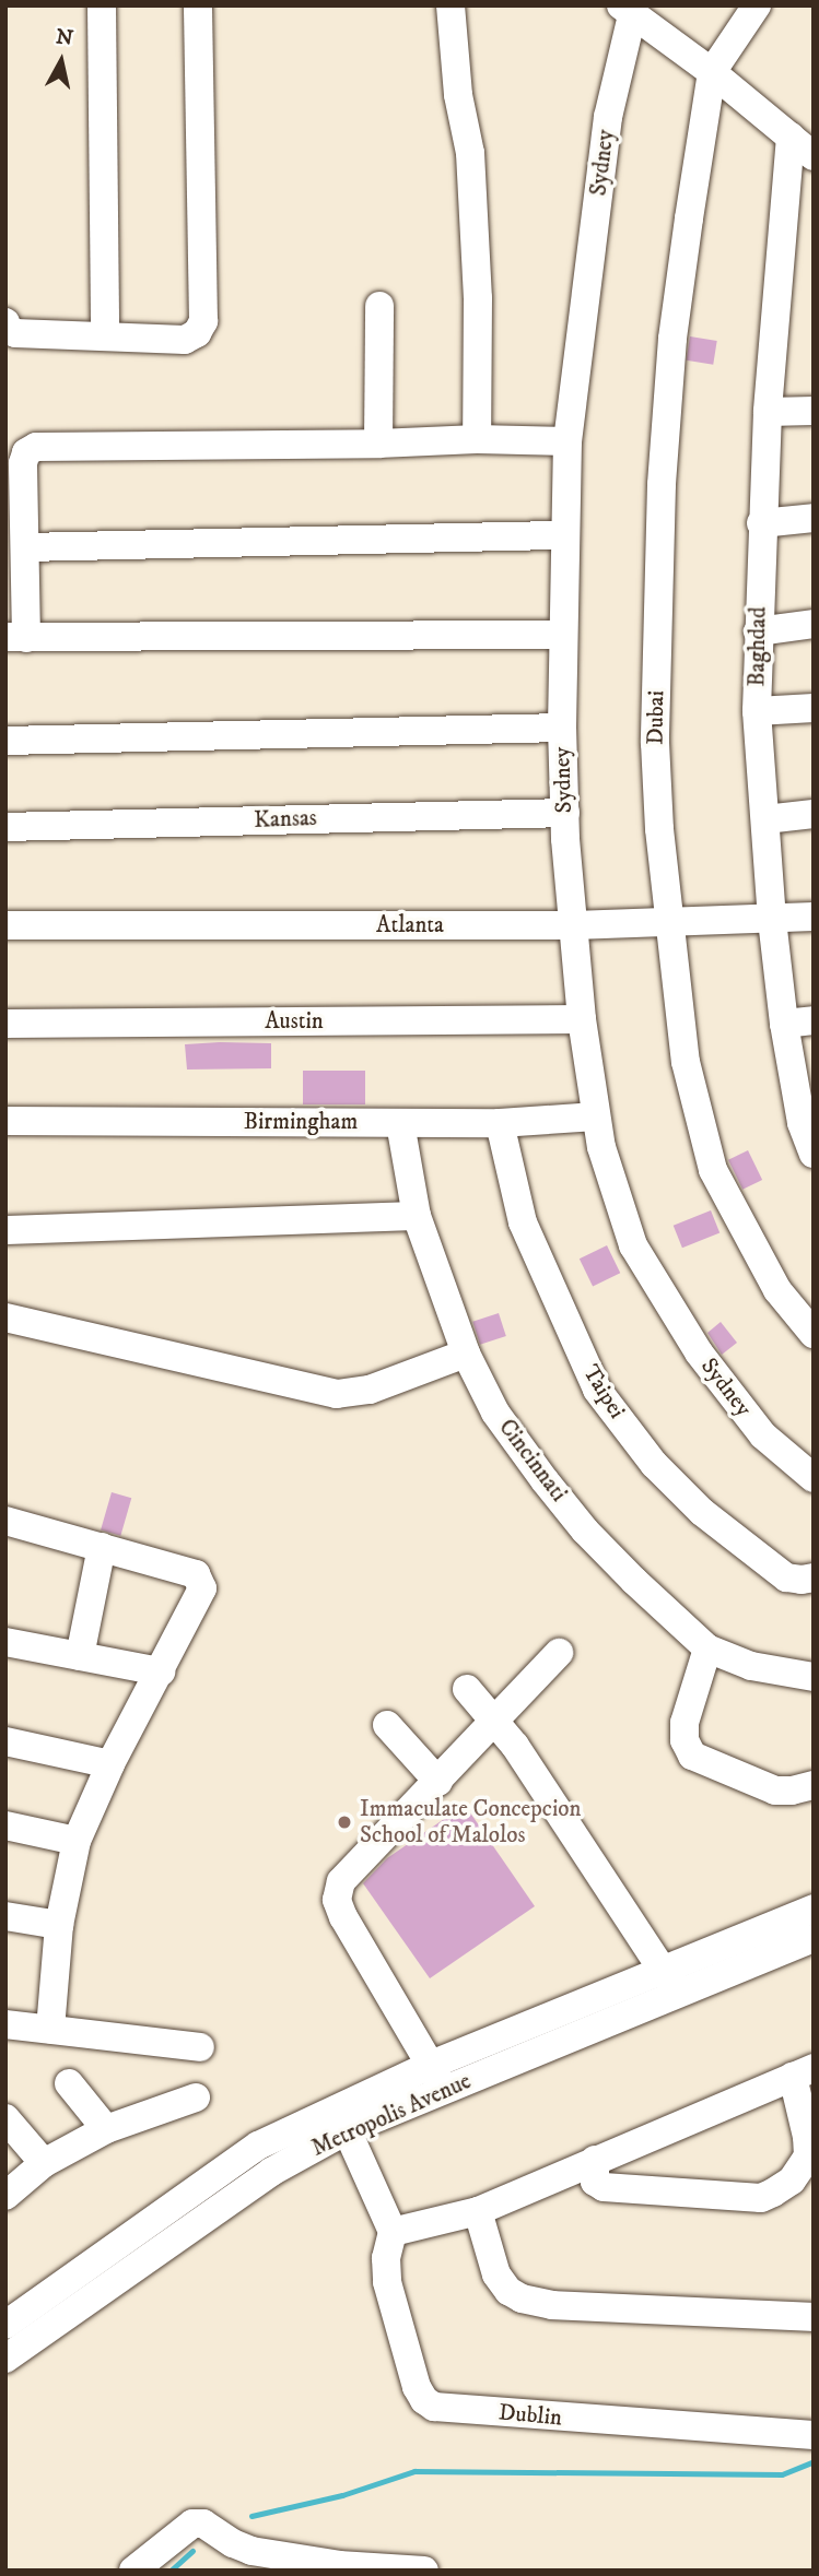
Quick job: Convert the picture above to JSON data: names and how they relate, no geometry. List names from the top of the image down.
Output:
{
  "streets": {
    "street": [
      "Sydney",
      "Baghdad",
      "Dubai",
      "Kansas",
      "Atlanta",
      "Austin",
      "Birmingham",
      "Taipei",
      "Cincinnati",
      "Metropolis Avenue",
      "Dublin"
    ]
  },
  "crossings": [
    ["Sydney", "Kansas"],
    ["Sydney", "Atlanta"],
    ["Sydney", "Austin"],
    ["Sydney", "Birmingham"],
    ["Baghdad", "Atlanta"],
    ["Dubai", "Atlanta"],
    ["Birmingham", "Taipei"],
    ["Birmingham", "Cincinnati"]
  ],
  "places": ["Immaculate Concepcion School of Malolos"],
  "north": "top"
}
